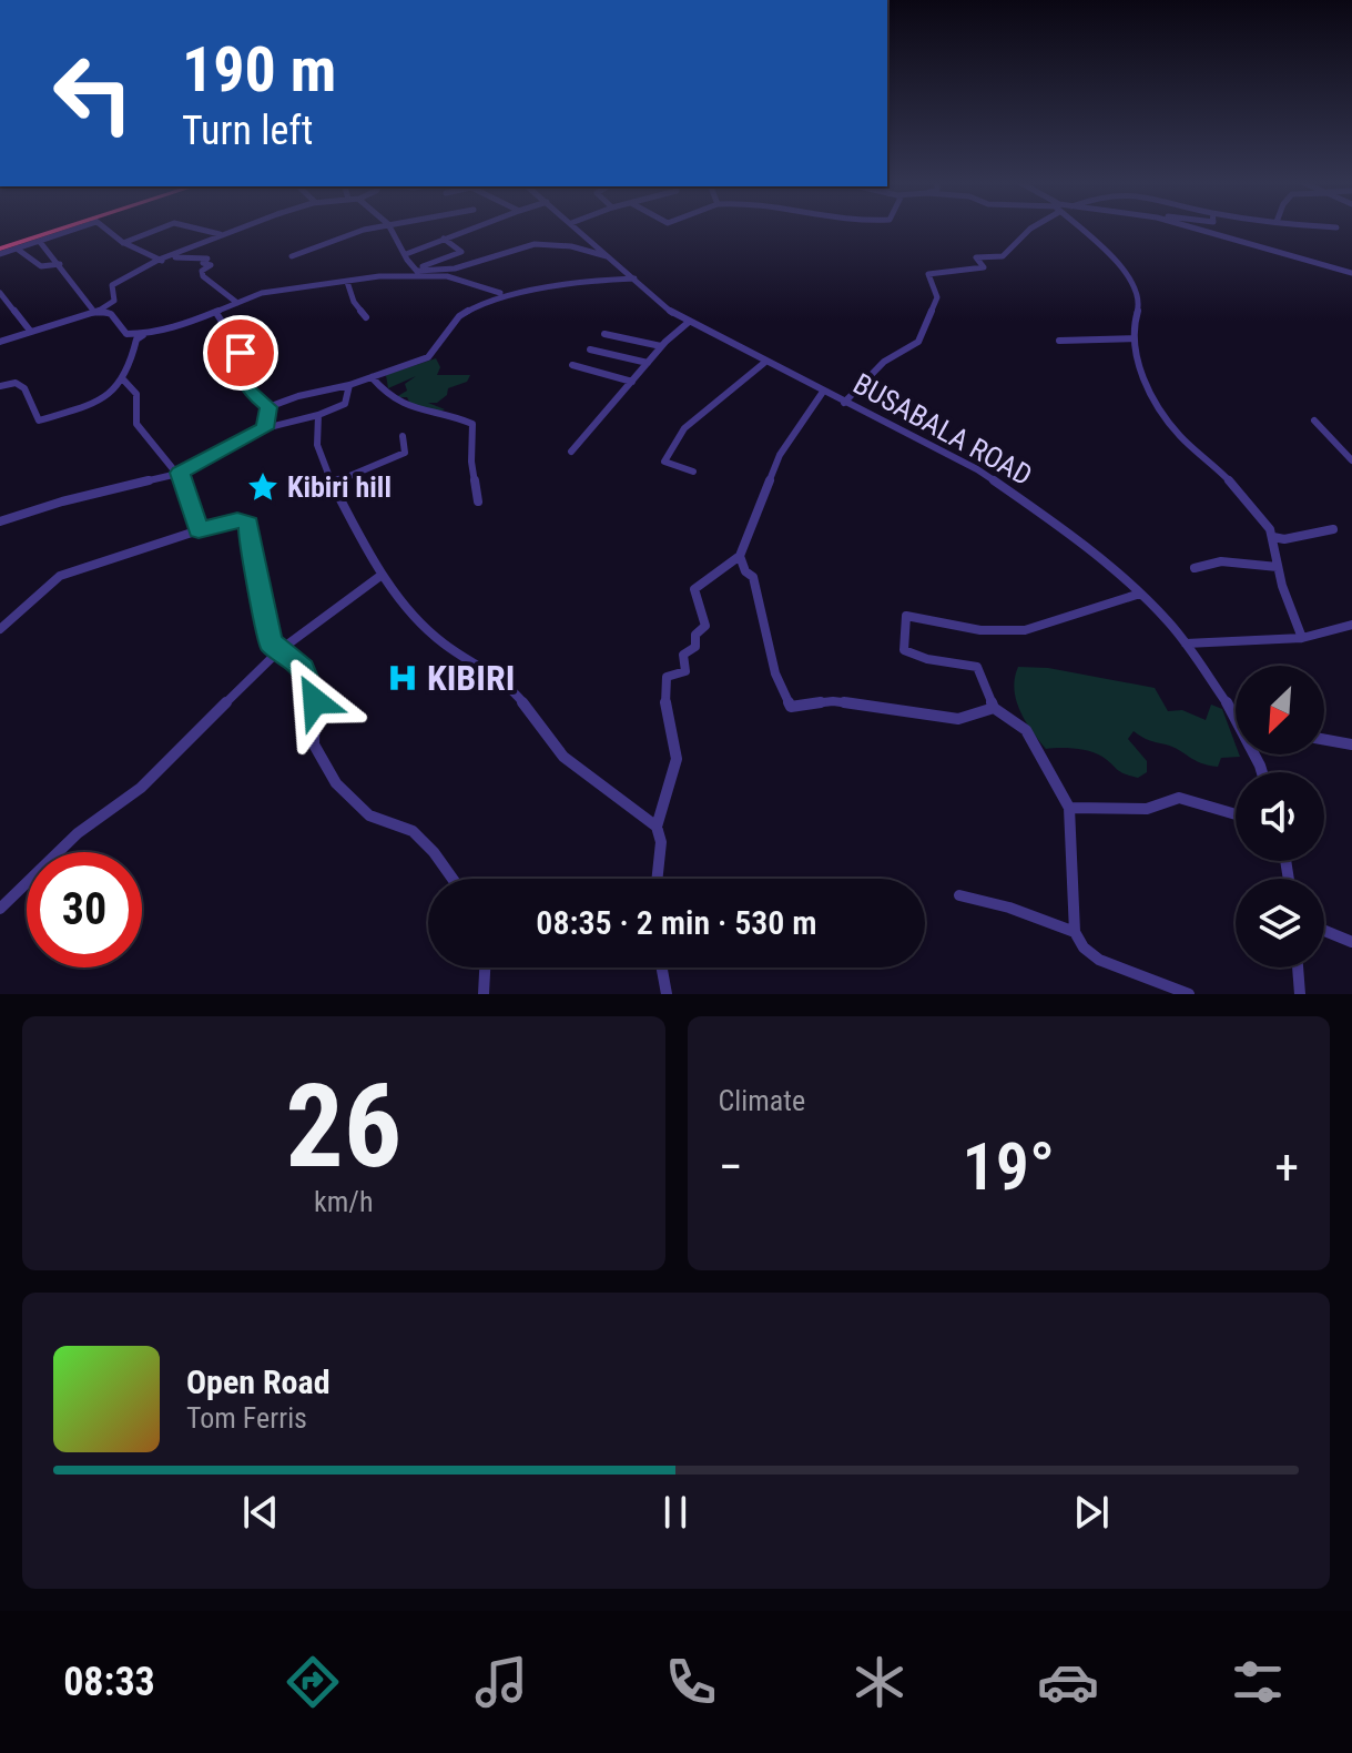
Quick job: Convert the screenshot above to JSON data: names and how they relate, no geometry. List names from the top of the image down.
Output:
{
  "streets": {
    "street": ["BUSABALA ROAD"]
  },
  "places": {
    "place": ["Kibiri hill"],
    "hospital": ["KIBIRI"]
  },
  "north": "bottom left",
  "page": {
    "turn": ["190 m", "Turn left"],
    "limit": "30",
    "trip": "08:35 · 2 min · 530 m",
    "tile": [
      ["26", "km/h"],
      "Climate"
    ],
    "heat": ["−", "19°", "+"],
    "song": ["Open Road", "Tom Ferris"],
    "tabs": "08:33"
  }
}
